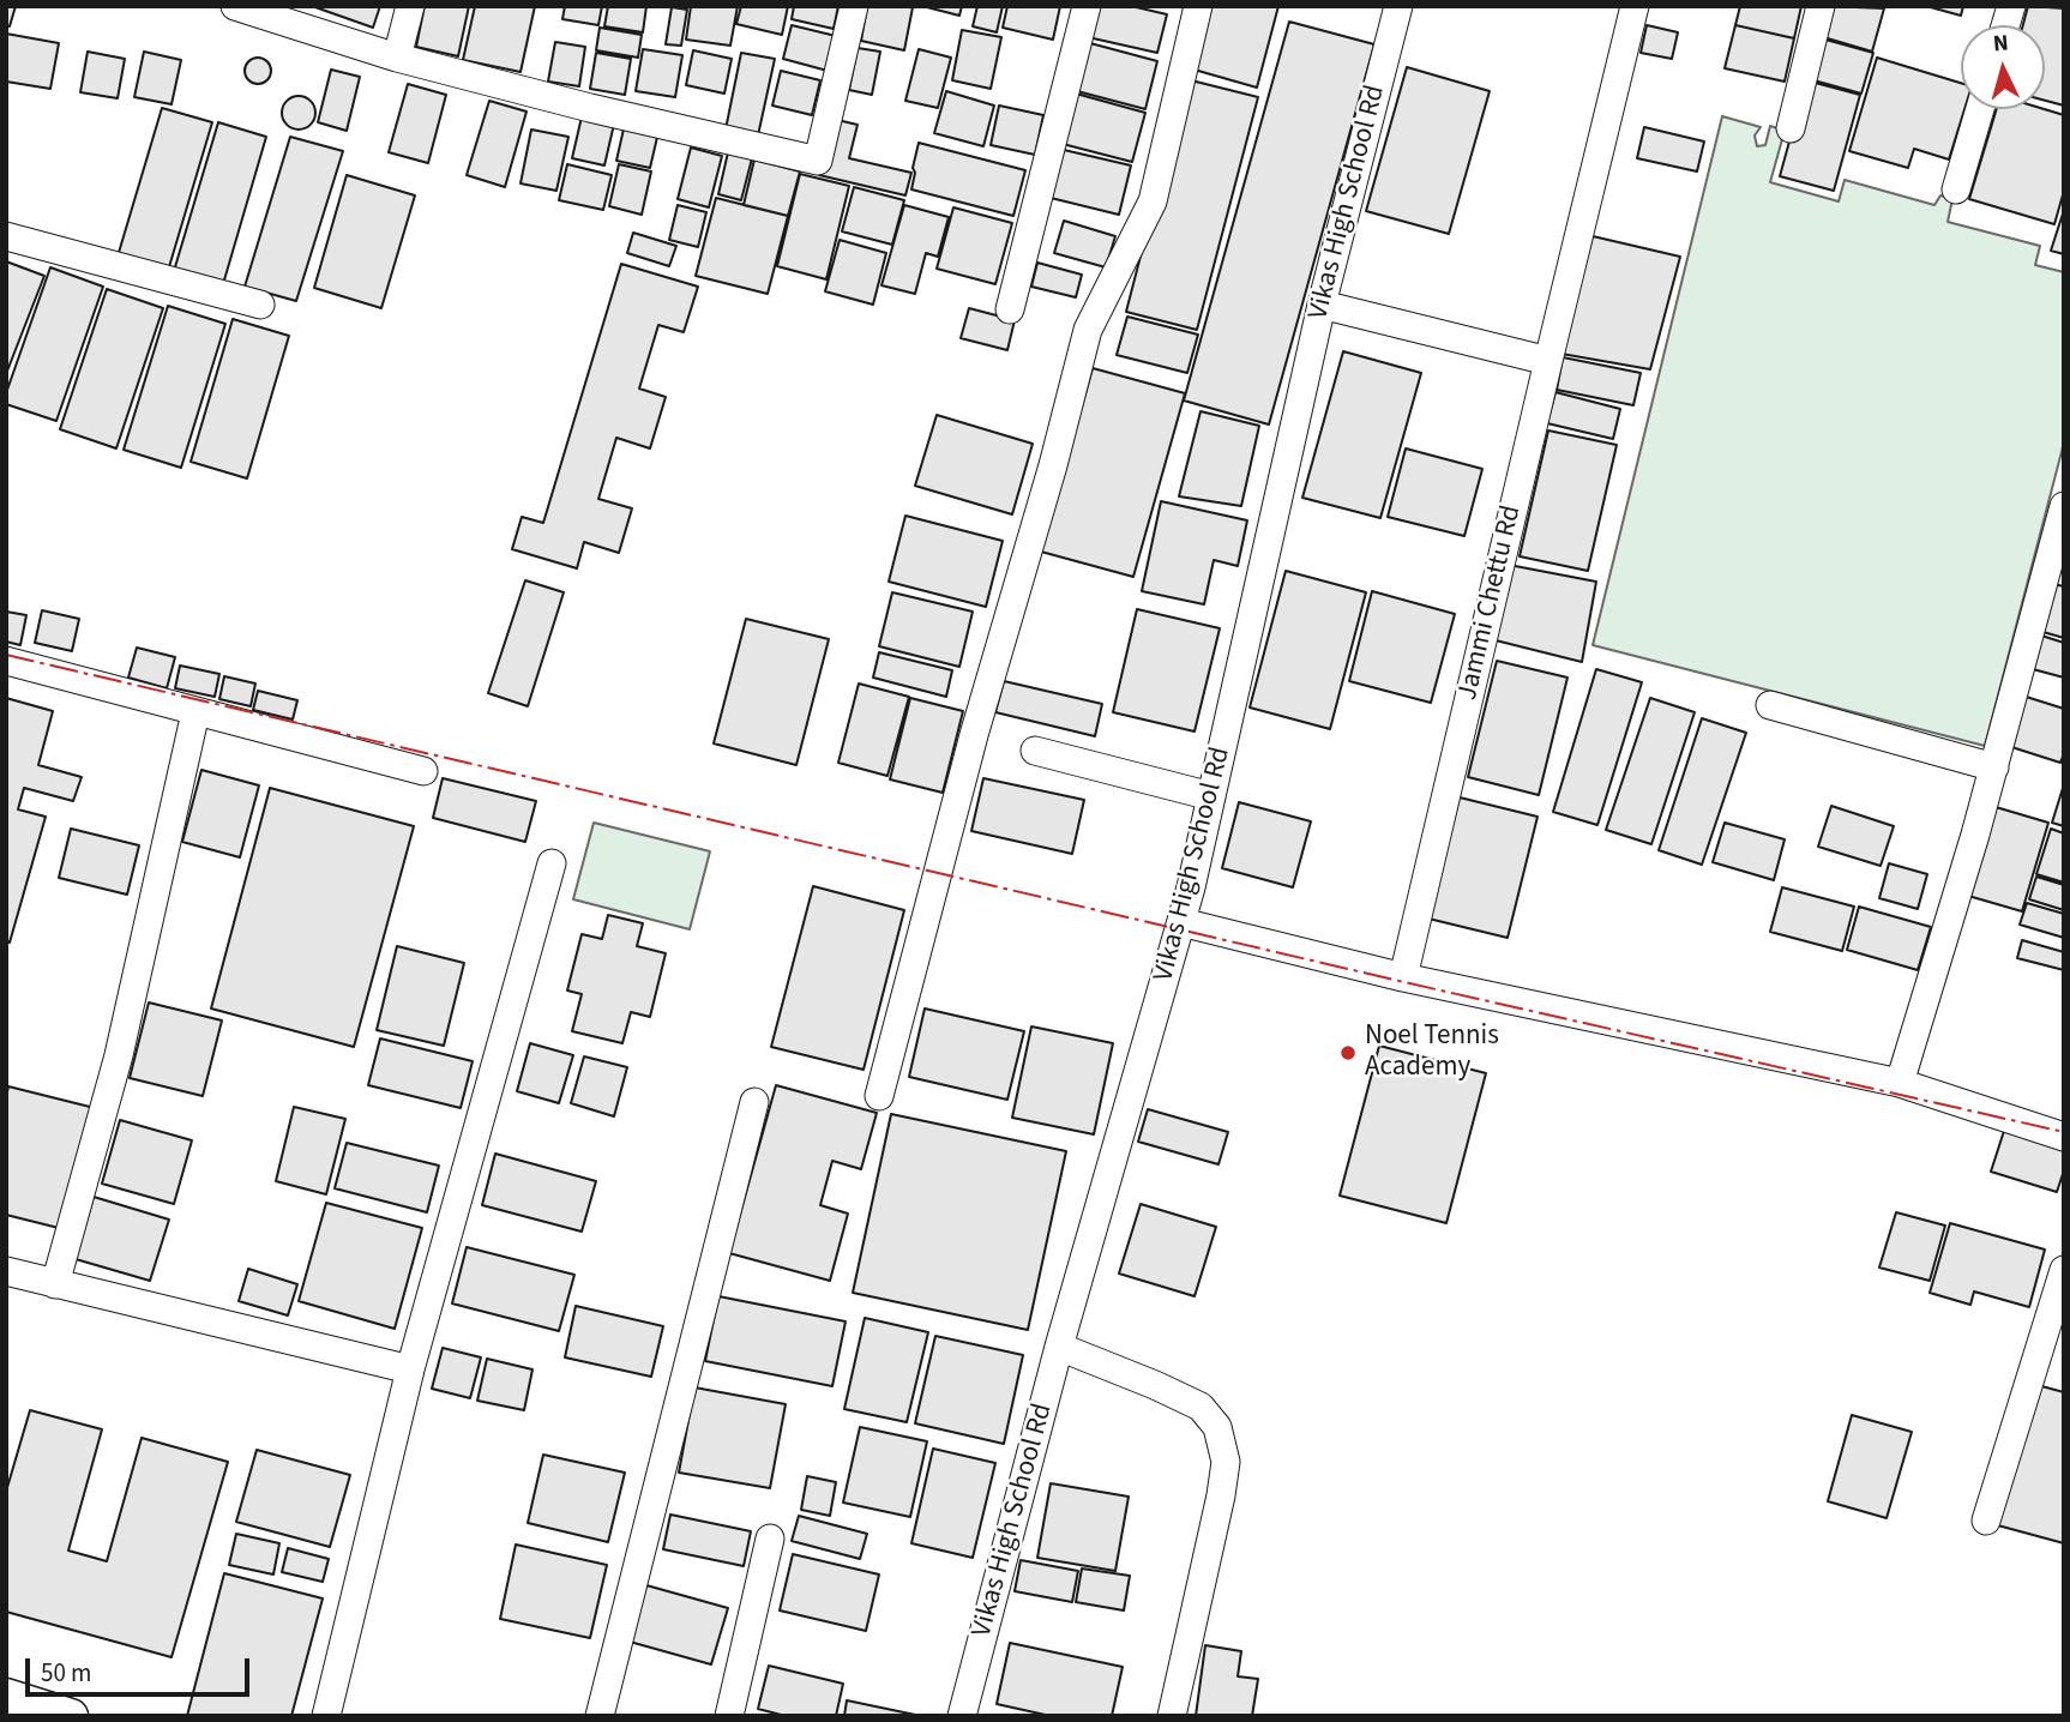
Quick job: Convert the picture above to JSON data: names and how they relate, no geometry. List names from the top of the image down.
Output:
{
  "streets": {
    "street": ["Vikas High School Rd", "Jammi Chettu Rd"]
  },
  "places": ["Noel Tennis Academy"],
  "scale_bar": "50 m",
  "north": "top"
}
